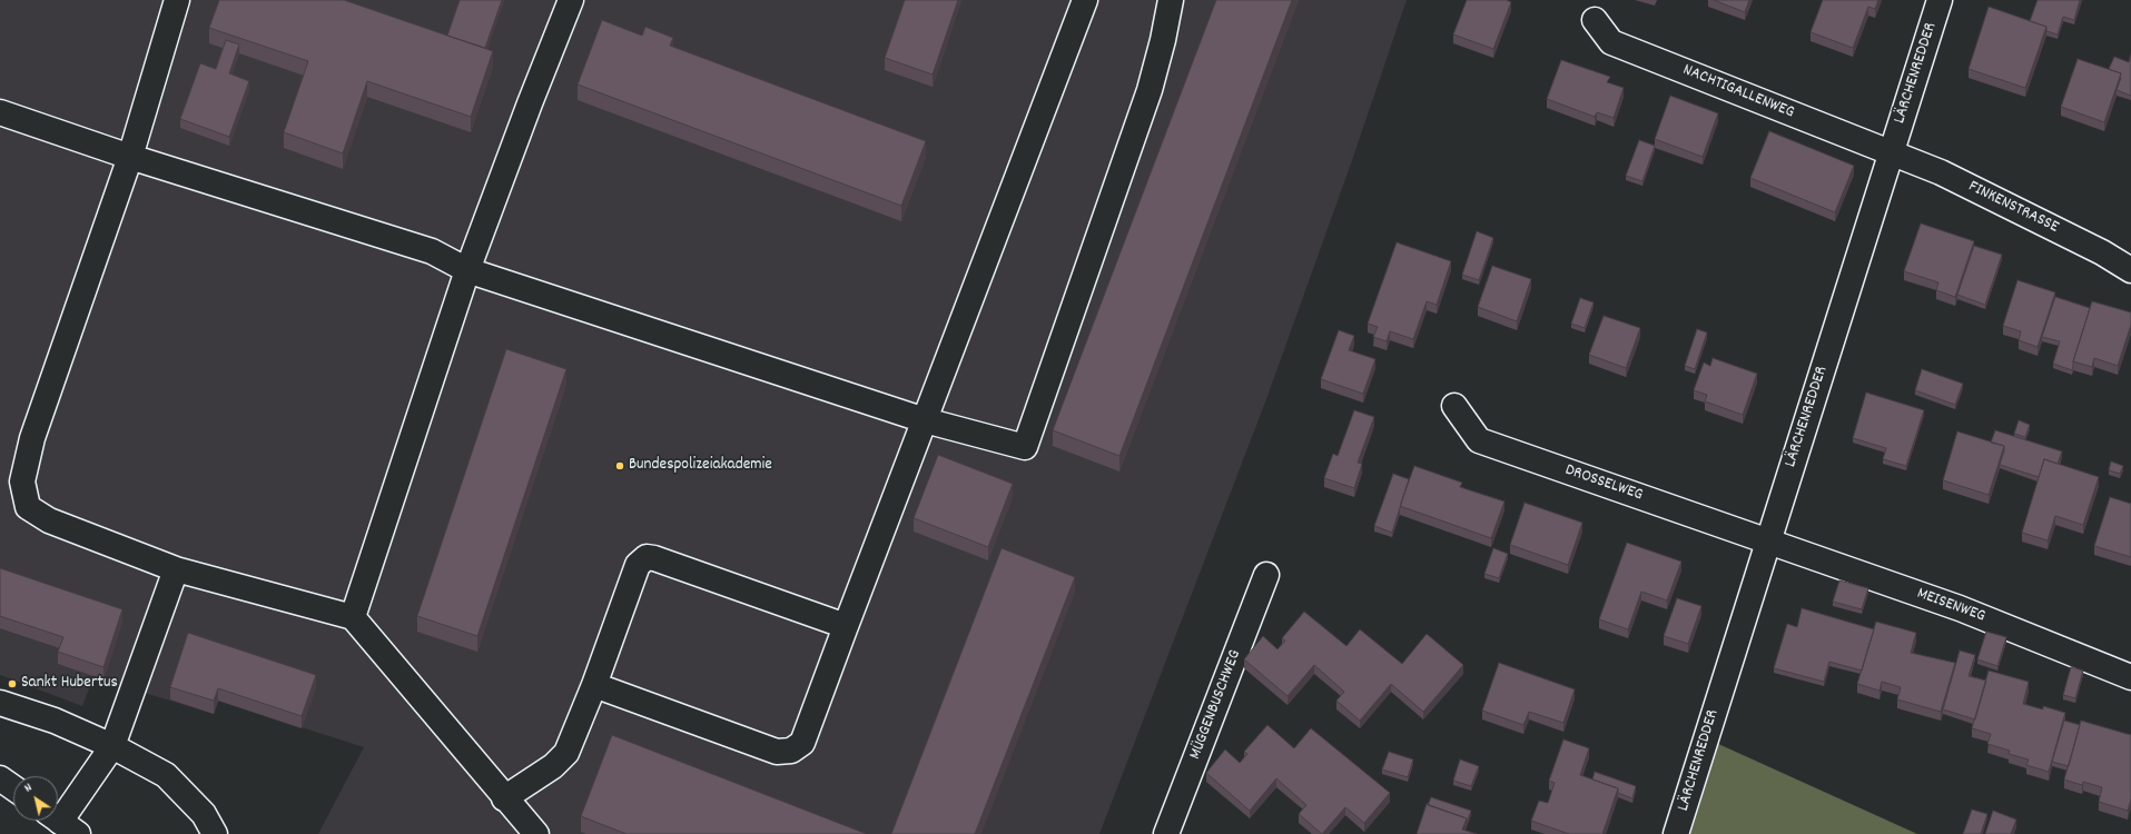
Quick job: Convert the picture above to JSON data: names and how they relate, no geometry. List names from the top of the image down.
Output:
{
  "streets": {
    "street": [
      "LÄRCHENREDDER",
      "NACHTIGALLENWEG",
      "FINKENSTRASSE",
      "DROSSELWEG",
      "MEISENWEG",
      "MÜGGENBUSCHWEG"
    ]
  },
  "crossings": [
    ["LÄRCHENREDDER", "NACHTIGALLENWEG"],
    ["LÄRCHENREDDER", "FINKENSTRASSE"],
    ["LÄRCHENREDDER", "DROSSELWEG"],
    ["LÄRCHENREDDER", "MEISENWEG"],
    ["NACHTIGALLENWEG", "FINKENSTRASSE"],
    ["DROSSELWEG", "MEISENWEG"]
  ],
  "places": ["Bundespolizeiakademie", "Sankt Hubertus"],
  "north": "top left"
}
